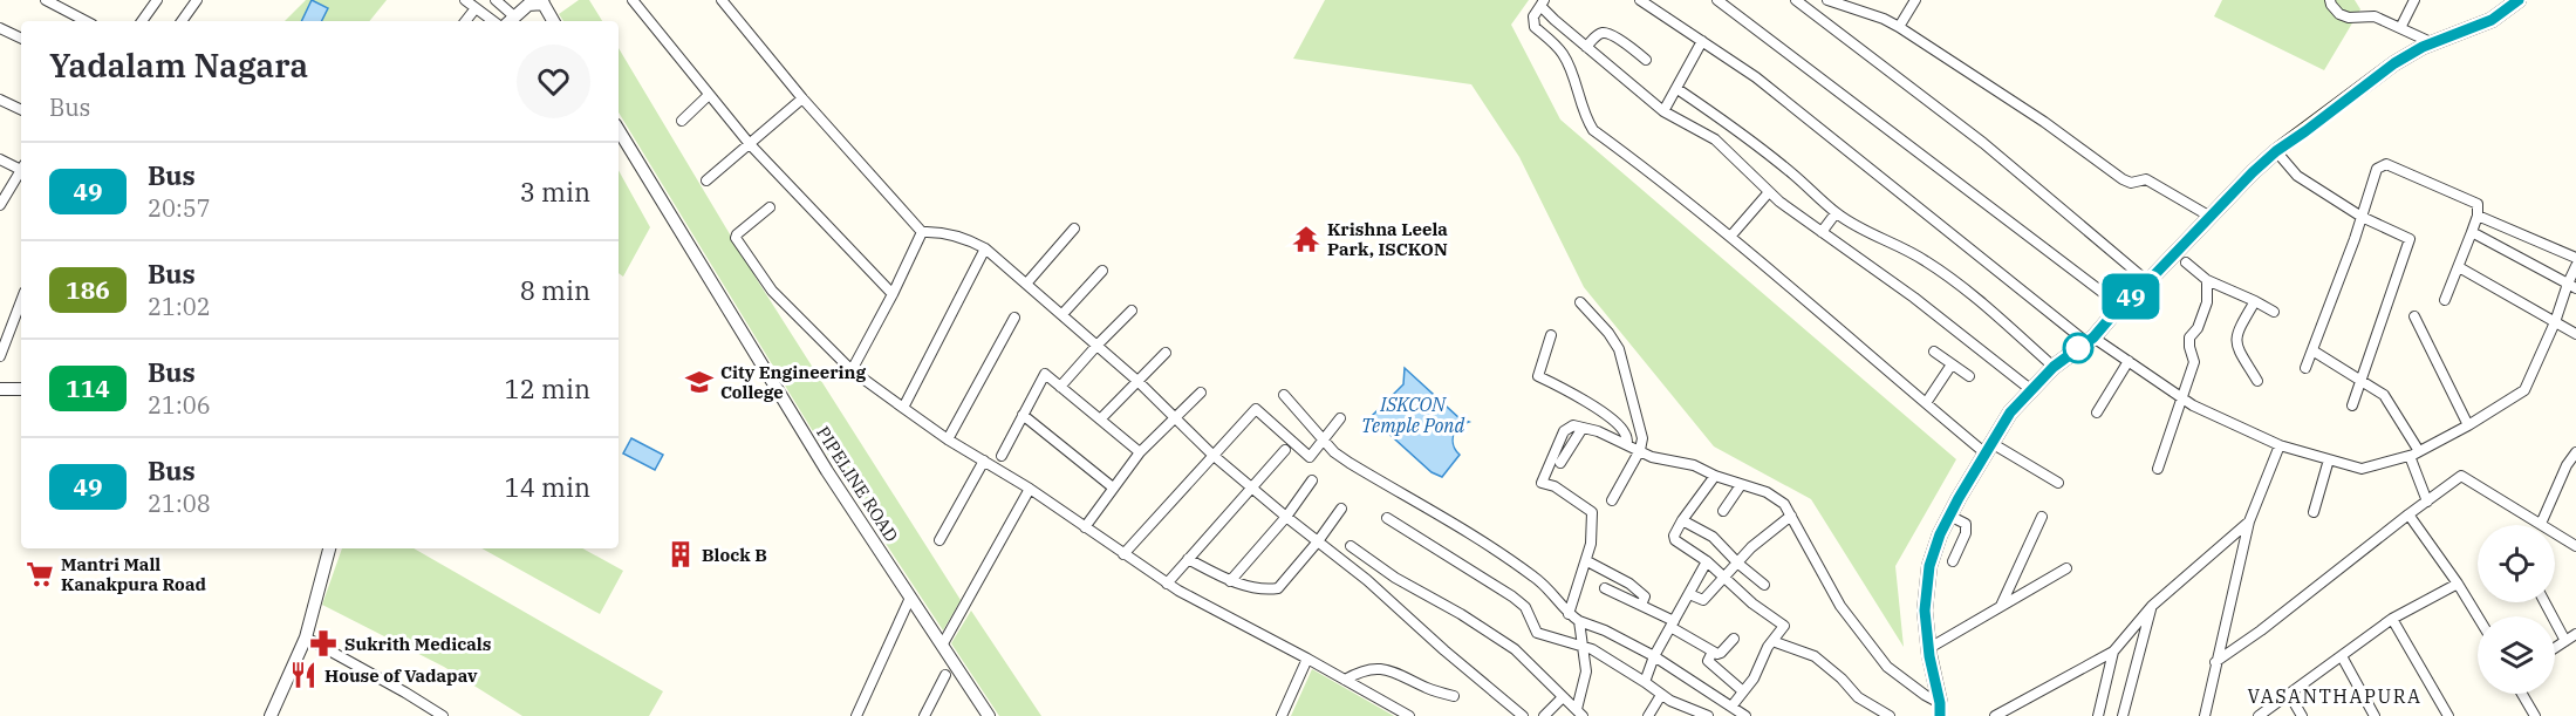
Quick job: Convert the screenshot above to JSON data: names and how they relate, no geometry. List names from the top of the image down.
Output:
{
  "streets": {
    "street": ["PIPELINE ROAD"]
  },
  "districts": ["VASANTHAPURA"],
  "water": ["ISKCON Temple Pond"],
  "places": {
    "temple": ["Krishna Leela Park, ISCKON"],
    "school or university": ["City Engineering College"],
    "building": ["Block B"],
    "supermarket": ["Mantri Mall Kanakpura Road"],
    "pharmacy": ["Sukrith Medicals"],
    "restaurant": ["House of Vadapav"]
  },
  "lines": ["bus line 49"],
  "page": {
    "on_map": "49",
    "heading": ["Yadalam Nagara", "Bus"],
    "list": [
      {
        "mark": "49",
        "name": "Bus",
        "note": "20:57",
        "value": "3 min"
      },
      {
        "mark": "186",
        "name": "Bus",
        "note": "21:02",
        "value": "8 min"
      },
      {
        "mark": "114",
        "name": "Bus",
        "note": "21:06",
        "value": "12 min"
      },
      {
        "mark": "49",
        "name": "Bus",
        "note": "21:08",
        "value": "14 min"
      }
    ]
  }
}
